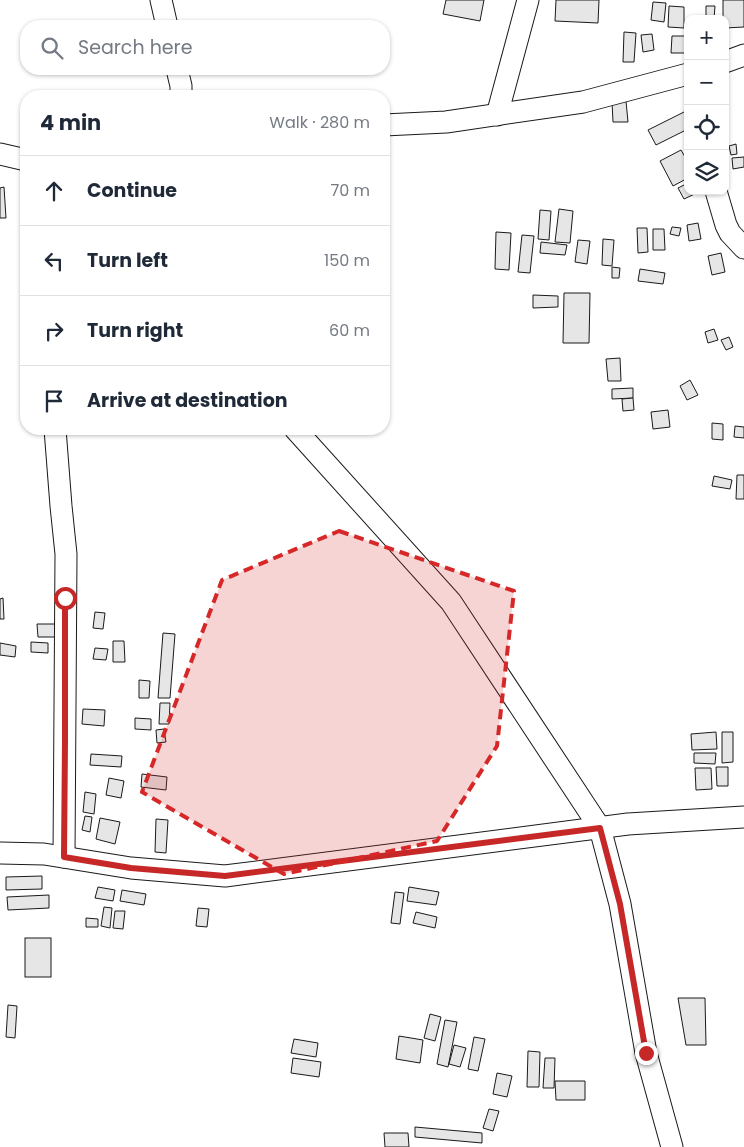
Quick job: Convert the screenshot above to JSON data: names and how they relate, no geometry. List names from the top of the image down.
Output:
{
  "page": {
    "map_buttons": ["+", "−"],
    "search": "Search here",
    "heading": ["4 min", "Walk · 280 m"],
    "list": [
      ["Continue", "70 m"],
      ["Turn left", "150 m"],
      ["Turn right", "60 m"],
      "Arrive at destination"
    ]
  }
}
